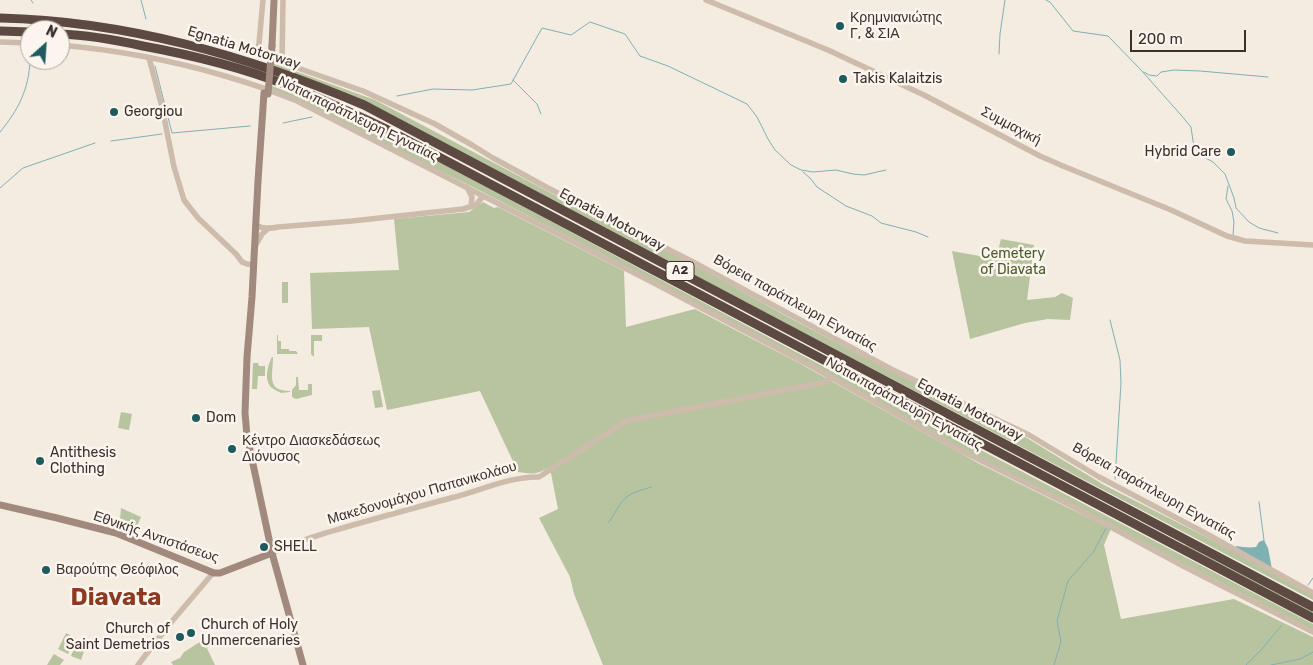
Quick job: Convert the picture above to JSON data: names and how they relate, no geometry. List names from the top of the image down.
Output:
{
  "streets": {
    "highway": ["Egnatia Motorway", "Α2"],
    "main road": ["Εθνικής Αντιστάσεως"],
    "street": [
      "Νότια παράπλευρη Εγνατίας",
      "Συμμαχική",
      "Βόρεια παράπλευρη Εγνατίας",
      "Μακεδονομάχου Παπανικολάου"
    ]
  },
  "crossings": [
    ["Νότια παράπλευρη Εγνατίας", "Μακεδονομάχου Παπανικολάου"],
    ["Μακεδονομάχου Παπανικολάου", "Εθνικής Αντιστάσεως"]
  ],
  "districts": ["Diavata"],
  "parks": ["Cemetery of Diavata"],
  "places": [
    "Κρημνιανιώτης Γ, & ΣΙΑ",
    "Takis Kalaitzis",
    "Georgiou",
    "Hybrid Care",
    "Dom",
    "Κέντρο Διασκεδάσεως Διόνυσος",
    "Antithesis Clothing",
    "SHELL",
    "Βαρούτης Θεόφιλος",
    "Church of Holy Unmercenaries",
    "Church of Saint Demetrios"
  ],
  "scale_bar": "200 m",
  "north": "top right"
}
